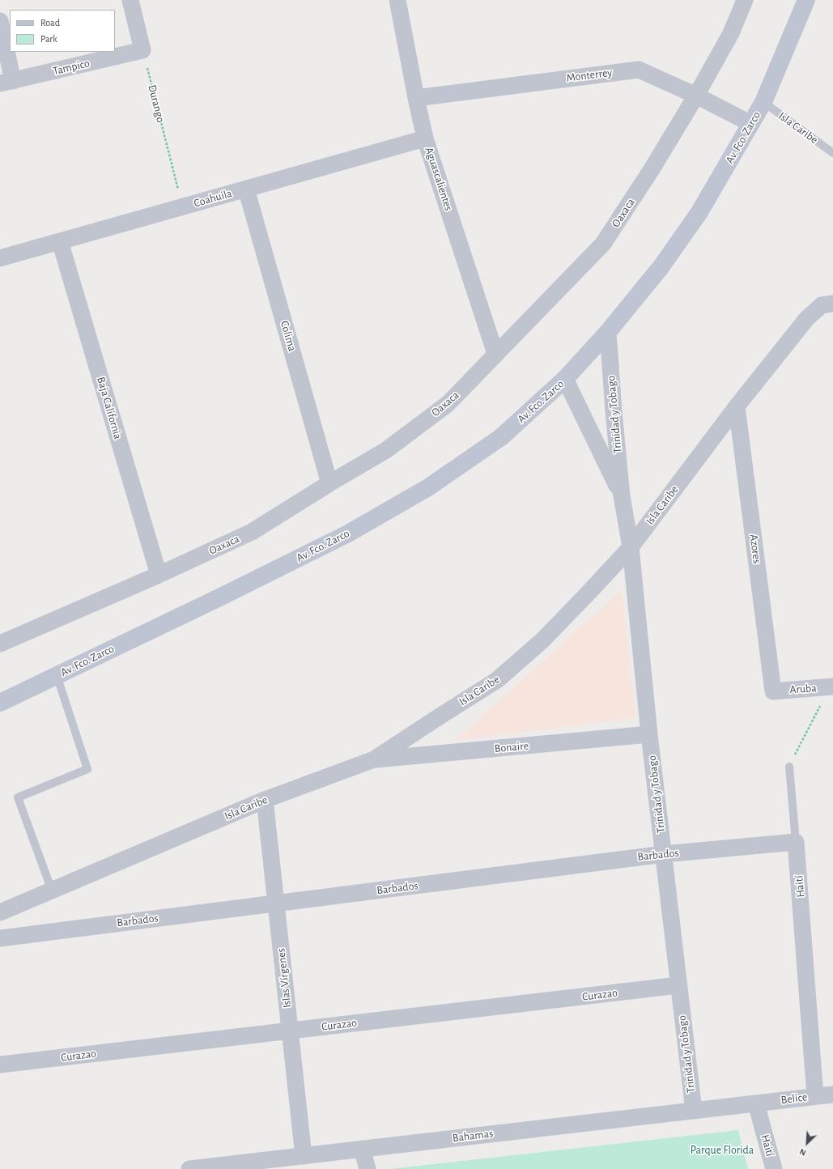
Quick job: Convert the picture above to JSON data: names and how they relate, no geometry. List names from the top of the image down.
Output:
{
  "streets": {
    "main road": ["Av. Fco. Zarco"],
    "street": [
      "Tampico",
      "Monterrey",
      "Isla Caribe",
      "Aguascalientes",
      "Coahuila",
      "Oaxaca",
      "Colima",
      "Baja California",
      "Trinidad y Tobago",
      "Azores",
      "Aruba",
      "Bonaire",
      "Barbados",
      "Haití",
      "Islas Vírgenes",
      "Curazao",
      "Belice",
      "Bahamas"
    ],
    "path": ["Durango"]
  },
  "crossings": [
    ["Tampico", "Durango"],
    ["Monterrey", "Av. Fco. Zarco"],
    ["Monterrey", "Aguascalientes"],
    ["Monterrey", "Oaxaca"],
    ["Durango", "Coahuila"],
    ["Isla Caribe", "Av. Fco. Zarco"],
    ["Isla Caribe", "Trinidad y Tobago"],
    ["Isla Caribe", "Azores"],
    ["Isla Caribe", "Bonaire"],
    ["Isla Caribe", "Islas Vírgenes"],
    ["Av. Fco. Zarco", "Trinidad y Tobago"],
    ["Aguascalientes", "Coahuila"],
    ["Aguascalientes", "Oaxaca"],
    ["Coahuila", "Colima"],
    ["Coahuila", "Baja California"],
    ["Oaxaca", "Colima"],
    ["Oaxaca", "Baja California"],
    ["Trinidad y Tobago", "Bonaire"],
    ["Trinidad y Tobago", "Barbados"],
    ["Trinidad y Tobago", "Curazao"],
    ["Trinidad y Tobago", "Bahamas"],
    ["Azores", "Aruba"],
    ["Barbados", "Haití"],
    ["Barbados", "Islas Vírgenes"],
    ["Haití", "Belice"],
    ["Haití", "Bahamas"],
    ["Islas Vírgenes", "Curazao"],
    ["Islas Vírgenes", "Bahamas"],
    ["Belice", "Bahamas"]
  ],
  "parks": ["Parque Florida"],
  "legend": ["Road", "Park"],
  "north": "bottom left"
}
